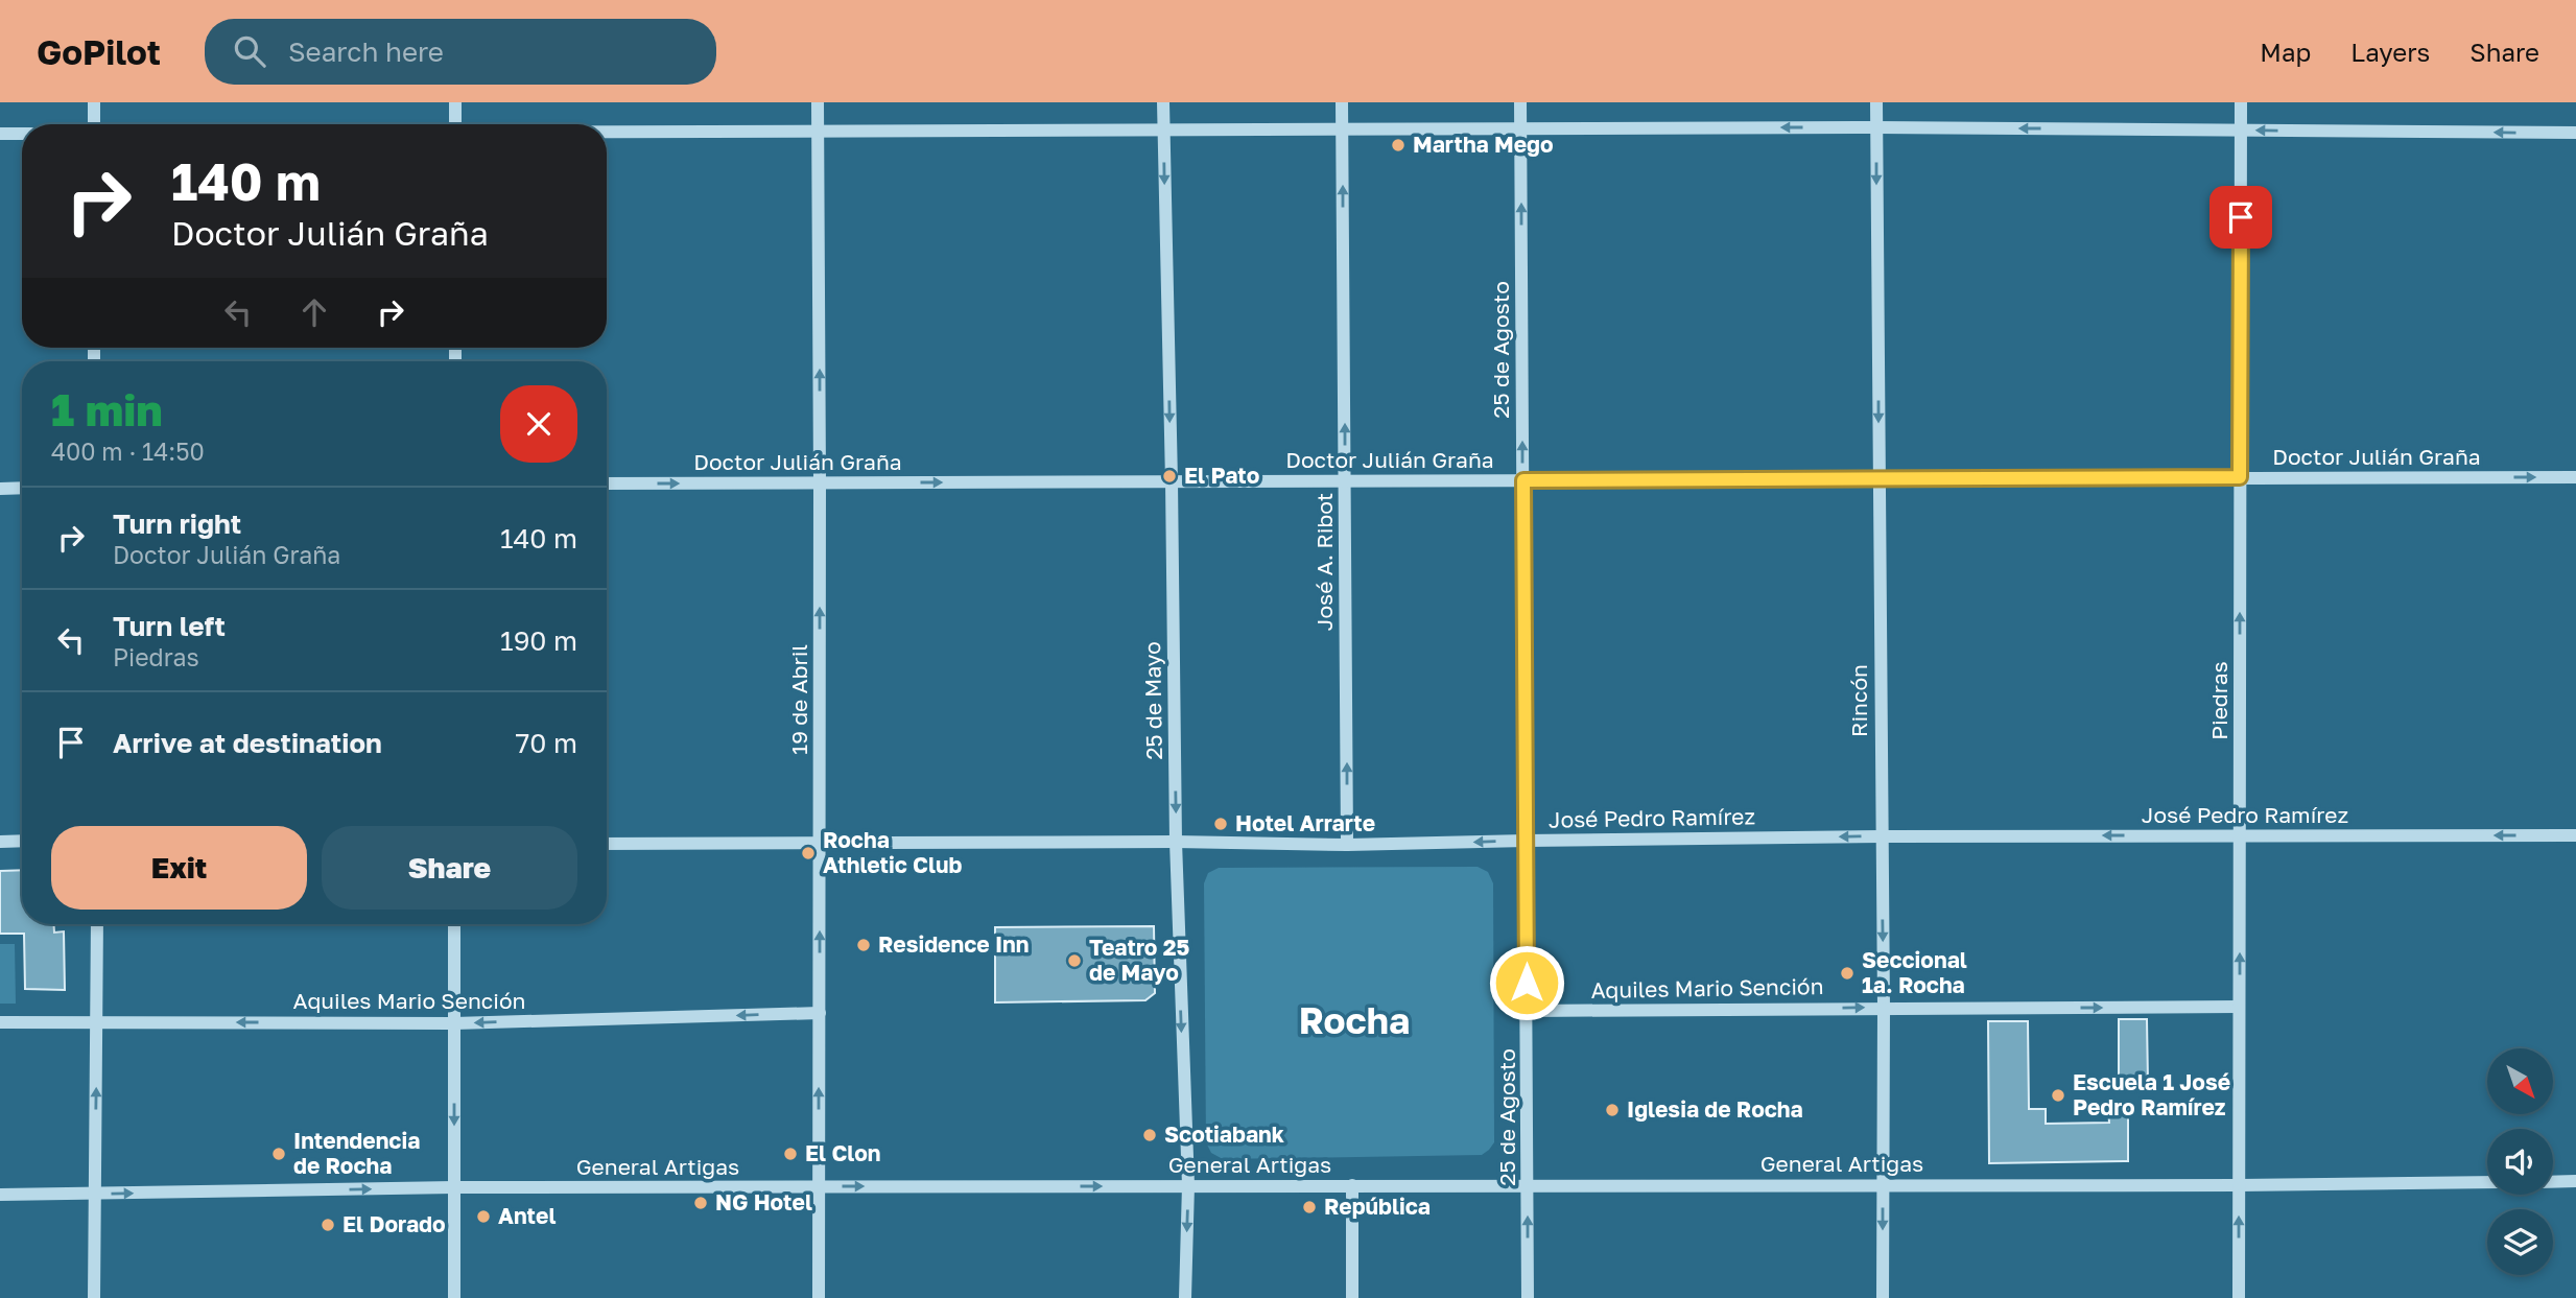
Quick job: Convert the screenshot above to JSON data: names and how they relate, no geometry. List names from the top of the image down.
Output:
{
  "streets": {
    "street": [
      "25 de Agosto",
      "Doctor Julián Graña",
      "José A. Ribot",
      "19 de Abril",
      "25 de Mayo",
      "Rincón",
      "Piedras",
      "José Pedro Ramírez",
      "Aquiles Mario Sención",
      "General Artigas"
    ]
  },
  "crossings": [
    ["25 de Agosto", "Doctor Julián Graña"],
    ["25 de Agosto", "José Pedro Ramírez"],
    ["25 de Agosto", "Aquiles Mario Sención"],
    ["25 de Agosto", "General Artigas"],
    ["Doctor Julián Graña", "José A. Ribot"],
    ["Doctor Julián Graña", "19 de Abril"],
    ["Doctor Julián Graña", "25 de Mayo"],
    ["Doctor Julián Graña", "Rincón"],
    ["Doctor Julián Graña", "Piedras"],
    ["José A. Ribot", "José Pedro Ramírez"],
    ["19 de Abril", "José Pedro Ramírez"],
    ["19 de Abril", "Aquiles Mario Sención"],
    ["19 de Abril", "General Artigas"],
    ["25 de Mayo", "José Pedro Ramírez"],
    ["25 de Mayo", "General Artigas"],
    ["Rincón", "José Pedro Ramírez"],
    ["Rincón", "Aquiles Mario Sención"],
    ["Rincón", "General Artigas"],
    ["Piedras", "José Pedro Ramírez"],
    ["Piedras", "Aquiles Mario Sención"],
    ["Piedras", "General Artigas"]
  ],
  "one_way": [
    "25 de Agosto",
    "Doctor Julián Graña",
    "José A. Ribot",
    "19 de Abril",
    "25 de Mayo",
    "Rincón",
    "Piedras",
    "José Pedro Ramírez"
  ],
  "districts": ["Rocha"],
  "places": [
    "Martha Mego",
    "El Pato",
    "Hotel Arrarte",
    "Rocha Athletic Club",
    "Residence Inn",
    "Teatro 25 de Mayo",
    "Seccional 1a. Rocha",
    "Escuela 1 José Pedro Ramírez",
    "Iglesia de Rocha",
    "Scotiabank",
    "Intendencia de Rocha",
    "El Clon",
    "NG Hotel",
    "República",
    "Antel",
    "El Dorado"
  ],
  "north": "bottom right",
  "page": {
    "header": "GoPilot",
    "search": "Search here",
    "nav": ["Map", "Layers", "Share"],
    "turn": ["140 m", "Doctor Julián Graña"],
    "heading": ["1 min", "400 m · 14:50"],
    "list": [
      {
        "name": "Turn right",
        "note": "Doctor Julián Graña",
        "value": "140 m"
      },
      {
        "name": "Turn left",
        "note": "Piedras",
        "value": "190 m"
      },
      {
        "name": "Arrive at destination",
        "value": "70 m"
      }
    ],
    "buttons": ["Exit", "Share"]
  }
}
